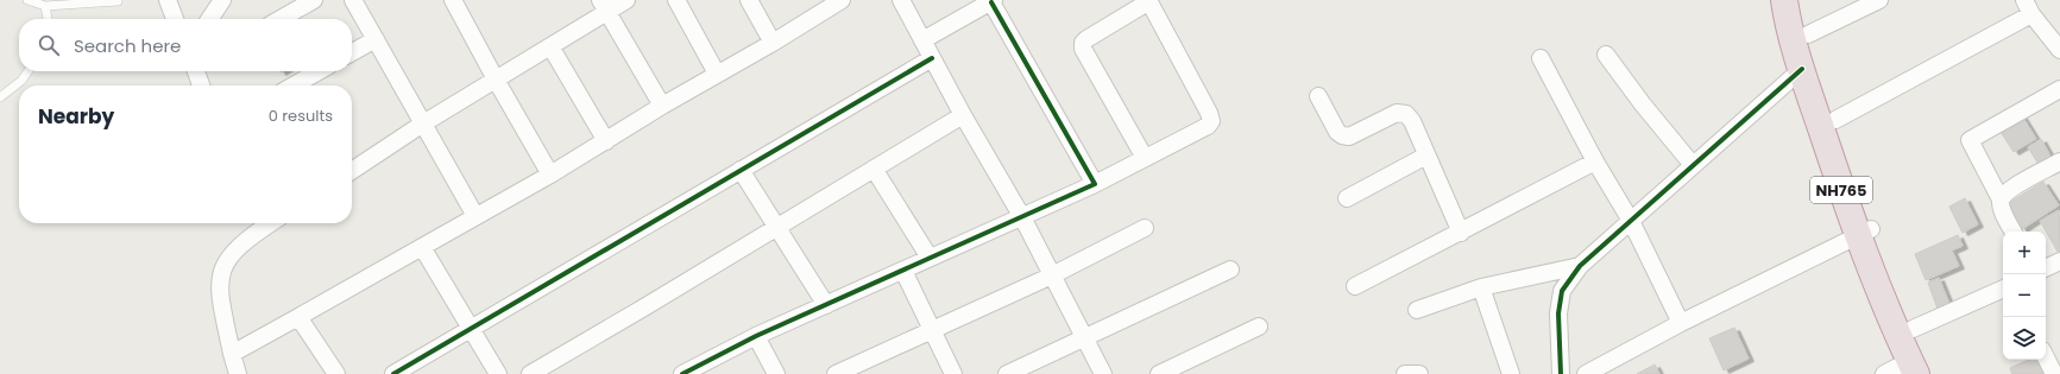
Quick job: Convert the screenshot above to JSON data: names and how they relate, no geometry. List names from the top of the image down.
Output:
{
  "streets": {
    "highway": ["NH765"]
  },
  "page": {
    "search": "Search here",
    "heading": ["Nearby", "0 results"],
    "map_buttons": ["+", "−"]
  }
}
